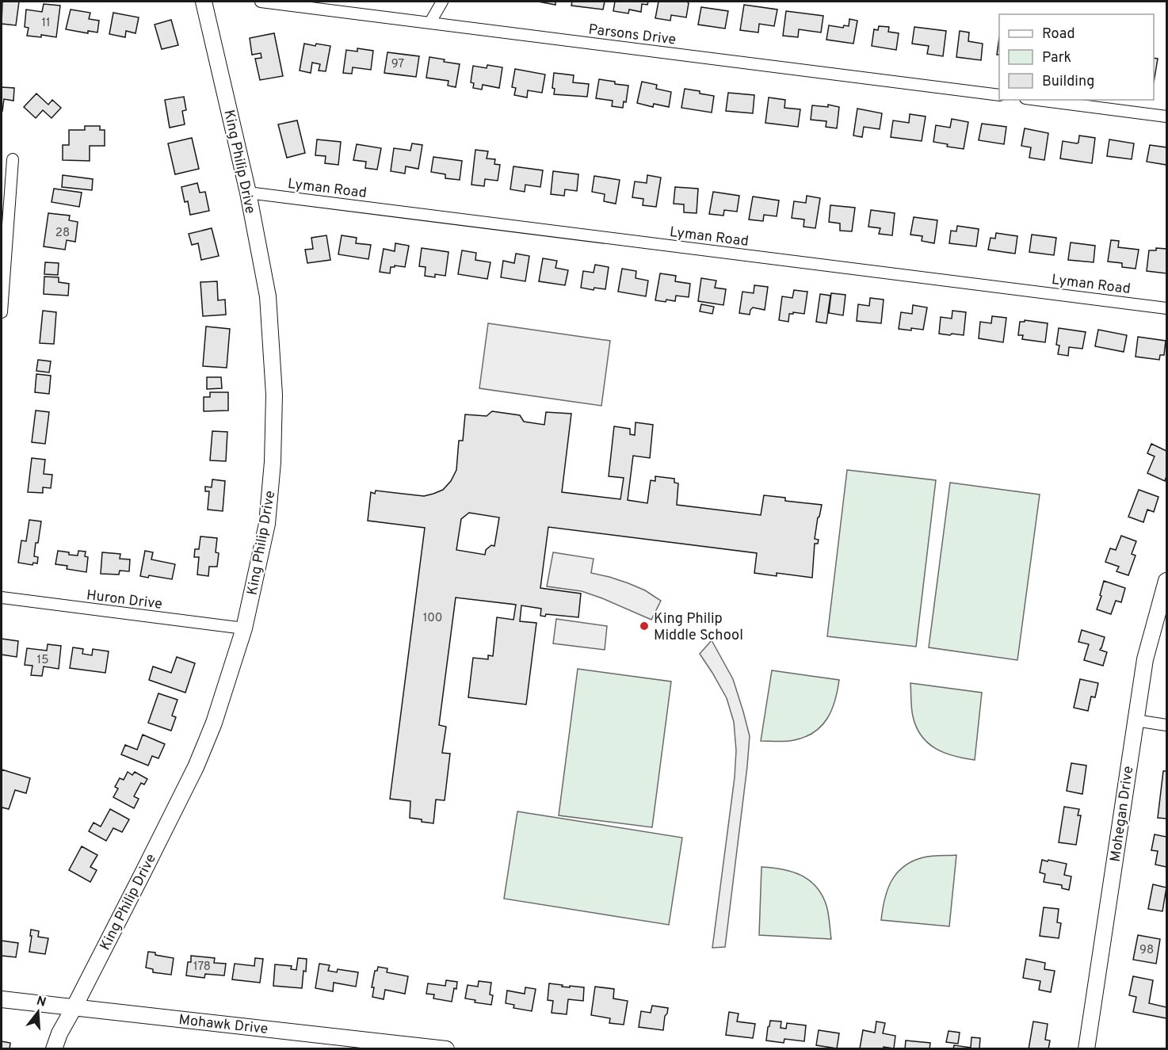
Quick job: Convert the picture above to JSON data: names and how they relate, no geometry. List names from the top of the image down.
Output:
{
  "streets": {
    "street": [
      "Parsons Drive",
      "King Philip Drive",
      "Lyman Road",
      "Huron Drive",
      "Mohegan Drive",
      "Mohawk Drive"
    ]
  },
  "crossings": [
    ["King Philip Drive", "Lyman Road"],
    ["King Philip Drive", "Huron Drive"],
    ["King Philip Drive", "Mohawk Drive"]
  ],
  "places": ["King Philip Middle School"],
  "house_numbers": [
    "11",
    "97",
    "28",
    "100",
    "15",
    "98",
    "178"
  ],
  "legend": ["Road", "Park", "Building"],
  "north": "top"
}
